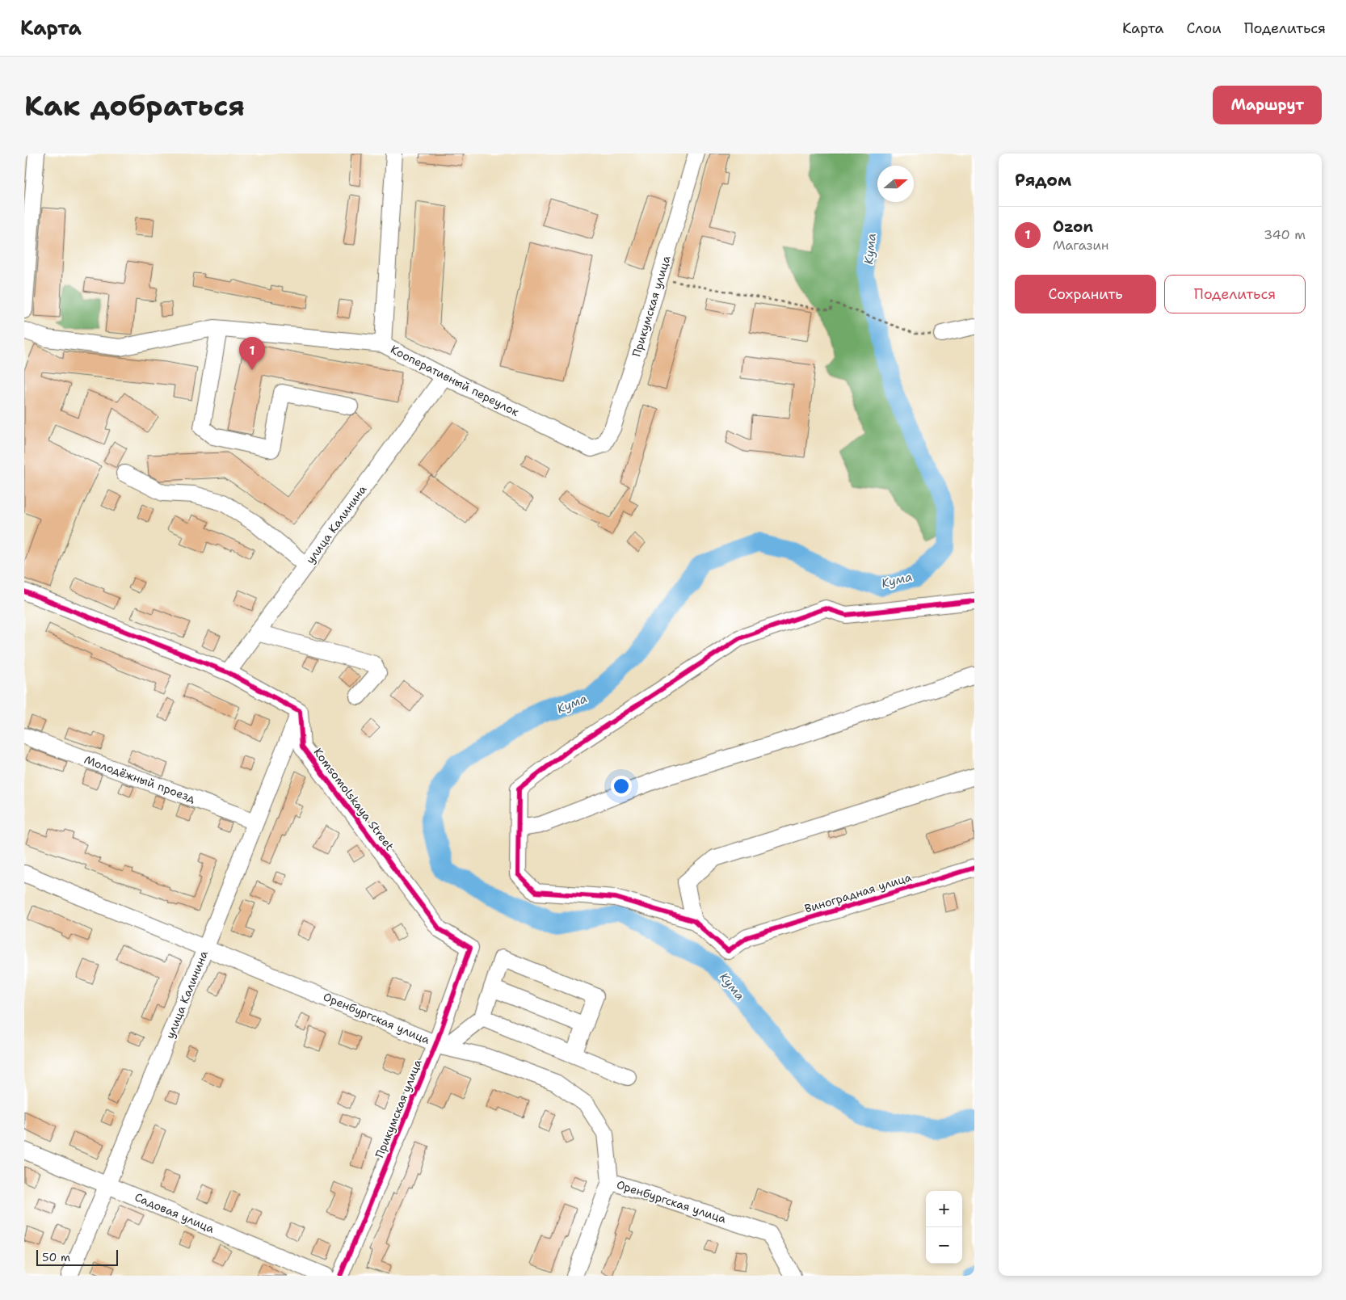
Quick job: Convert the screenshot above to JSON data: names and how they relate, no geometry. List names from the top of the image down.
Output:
{
  "streets": {
    "street": [
      "Прикумская улица",
      "Кооперативный переулок",
      "улица Калинина",
      "Молодёжный проезд",
      "Komsomolskaya Street",
      "Виноградная улица",
      "Оренбургская улица",
      "Садовая улица"
    ]
  },
  "crossings": [
    ["Прикумская улица", "Кооперативный переулок"],
    ["Прикумская улица", "Komsomolskaya Street"],
    ["Прикумская улица", "Оренбургская улица"],
    ["Кооперативный переулок", "улица Калинина"],
    ["улица Калинина", "Молодёжный проезд"],
    ["улица Калинина", "Komsomolskaya Street"],
    ["улица Калинина", "Оренбургская улица"],
    ["улица Калинина", "Садовая улица"]
  ],
  "water": ["Кума"],
  "scale_bar": "50 m",
  "north": "right",
  "page": {
    "header": "Карта",
    "nav": ["Карта", "Слои", "Поделиться"],
    "buttons": [
      "Маршрут",
      ["Сохранить", "Поделиться"]
    ],
    "title": "Как добраться",
    "heading": "Рядом",
    "list": [
      {
        "mark": "1",
        "name": "Ozon",
        "note": "Магазин",
        "value": "340 m"
      }
    ],
    "pins": "1",
    "map_buttons": ["+", "−"],
    "scale": "50 m"
  }
}
